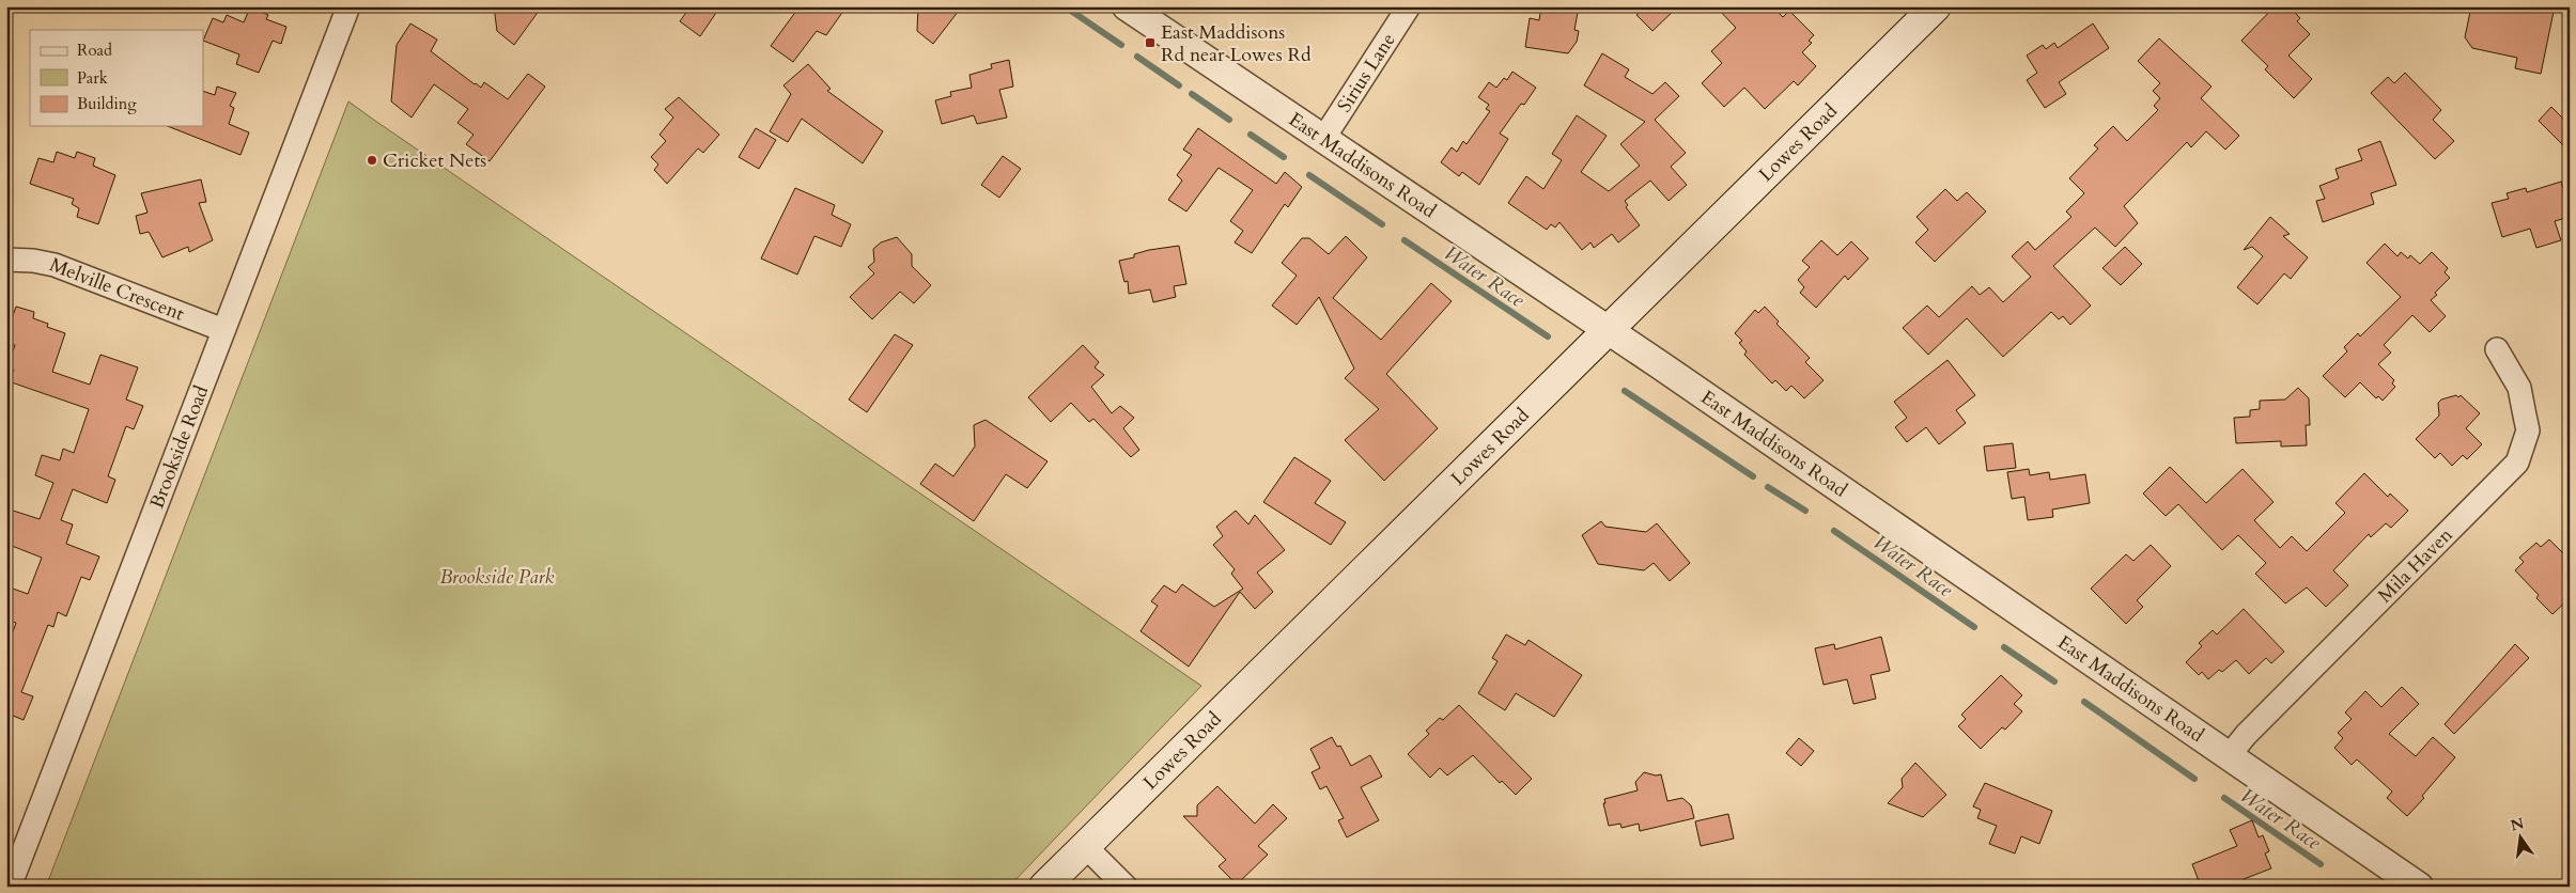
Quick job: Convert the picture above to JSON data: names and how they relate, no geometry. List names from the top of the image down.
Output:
{
  "streets": {
    "main road": ["Lowes Road"],
    "street": [
      "Sirius Lane",
      "East Maddisons Road",
      "Melville Crescent",
      "Brookside Road",
      "Mila Haven"
    ]
  },
  "crossings": [
    ["Sirius Lane", "East Maddisons Road"],
    ["Lowes Road", "East Maddisons Road"],
    ["East Maddisons Road", "Mila Haven"],
    ["Melville Crescent", "Brookside Road"]
  ],
  "water": ["Water Race"],
  "parks": ["Brookside Park"],
  "places": {
    "transit": ["East Maddisons Rd near Lowes Rd"],
    "other": ["Cricket Nets"]
  },
  "legend": ["Road", "Park", "Building"],
  "north": "top"
}
